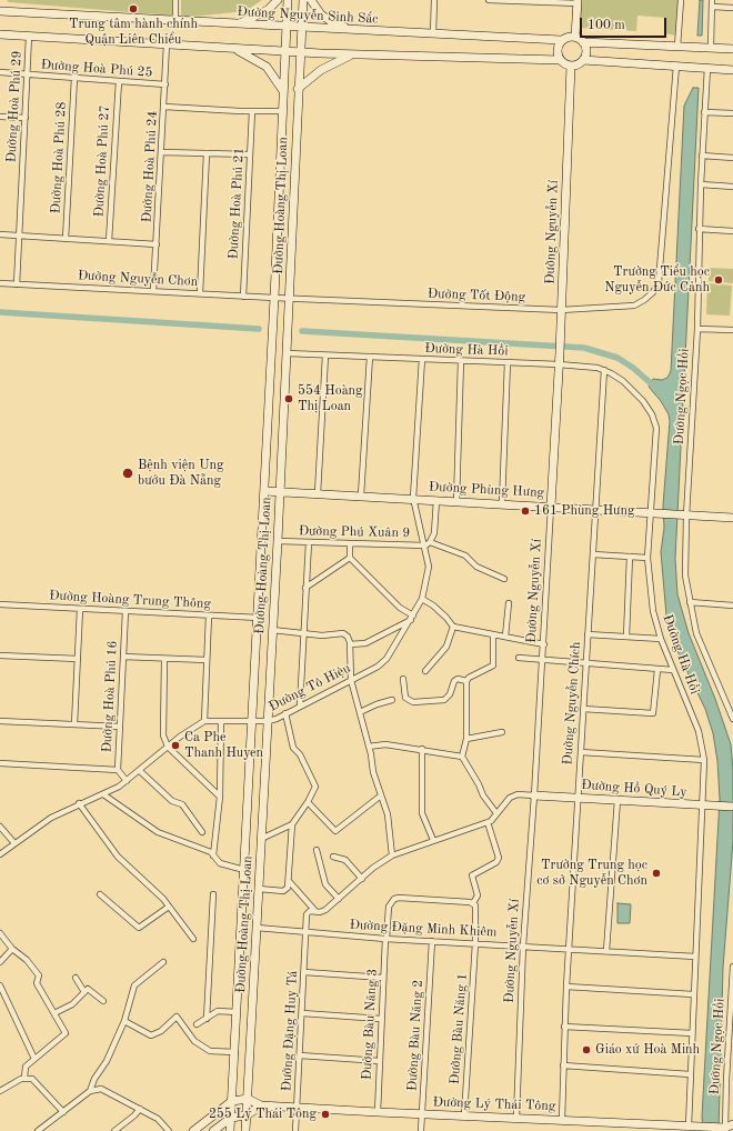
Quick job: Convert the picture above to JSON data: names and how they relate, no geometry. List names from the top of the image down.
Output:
{
  "streets": {
    "main road": [
      "Đường Nguyễn Sinh Sắc",
      "Đường Hoàng Thị Loan",
      "Đường Nguyễn Xí",
      "Đường Phùng Hưng",
      "Đường Hồ Quý Ly",
      "Đường Lý Thái Tông"
    ],
    "street": [
      "Đường Hoà Phú 25",
      "Đường Hoà Phú 29",
      "Đường Hoà Phú 28",
      "Đường Hoà Phú 27",
      "Đường Hoà Phú 24",
      "Đường Hoà Phú 21",
      "Đường Nguyễn Chơn",
      "Đường Tốt Động",
      "Đường Hà Hồi",
      "Đường Ngọc Hồi",
      "Đường Phú Xuân 9",
      "Đường Hoàng Trung Thông",
      "Đường Tô Hiệu",
      "Đường Hoà Phú 16",
      "Đường Nguyễn Chích",
      "Đường Đặng Minh Khiêm",
      "Đường Bàu Năng 3",
      "Đường Bàu Năng 1",
      "Đường Đặng Huy Tá",
      "Đường Bàu Năng 2"
    ]
  },
  "crossings": [
    ["Đường Nguyễn Sinh Sắc", "Đường Hoàng Thị Loan"],
    ["Đường Nguyễn Sinh Sắc", "Đường Nguyễn Xí"],
    ["Đường Hoà Phú 25", "Đường Hoà Phú 29"],
    ["Đường Hoà Phú 25", "Đường Hoà Phú 28"],
    ["Đường Hoà Phú 25", "Đường Hoà Phú 27"],
    ["Đường Hoà Phú 25", "Đường Hoà Phú 24"],
    ["Đường Hoà Phú 29", "Đường Nguyễn Chơn"],
    ["Đường Hoà Phú 24", "Đường Nguyễn Chơn"],
    ["Đường Hoà Phú 21", "Đường Nguyễn Chơn"],
    ["Đường Hoàng Thị Loan", "Đường Nguyễn Chơn"],
    ["Đường Hoàng Thị Loan", "Đường Tốt Động"],
    ["Đường Hoàng Thị Loan", "Đường Hà Hồi"],
    ["Đường Hoàng Thị Loan", "Đường Phùng Hưng"],
    ["Đường Hoàng Thị Loan", "Đường Phú Xuân 9"],
    ["Đường Hoàng Thị Loan", "Đường Hoàng Trung Thông"],
    ["Đường Hoàng Thị Loan", "Đường Tô Hiệu"],
    ["Đường Hoàng Thị Loan", "Đường Đặng Minh Khiêm"],
    ["Đường Nguyễn Xí", "Đường Tốt Động"],
    ["Đường Nguyễn Xí", "Đường Hà Hồi"],
    ["Đường Nguyễn Xí", "Đường Phùng Hưng"],
    ["Đường Nguyễn Xí", "Đường Hồ Quý Ly"],
    ["Đường Nguyễn Xí", "Đường Đặng Minh Khiêm"],
    ["Đường Nguyễn Xí", "Đường Lý Thái Tông"],
    ["Đường Nguyễn Chơn", "Đường Tốt Động"],
    ["Đường Hà Hồi", "Đường Phùng Hưng"],
    ["Đường Hà Hồi", "Đường Tô Hiệu"],
    ["Đường Hà Hồi", "Đường Nguyễn Chích"],
    ["Đường Hà Hồi", "Đường Hồ Quý Ly"],
    ["Đường Hà Hồi", "Đường Đặng Minh Khiêm"],
    ["Đường Hà Hồi", "Đường Lý Thái Tông"],
    ["Đường Ngọc Hồi", "Đường Phùng Hưng"],
    ["Đường Ngọc Hồi", "Đường Lý Thái Tông"],
    ["Đường Phùng Hưng", "Đường Tô Hiệu"],
    ["Đường Phùng Hưng", "Đường Nguyễn Chích"],
    ["Đường Phú Xuân 9", "Đường Tô Hiệu"],
    ["Đường Hoàng Trung Thông", "Đường Hoà Phú 16"],
    ["Đường Nguyễn Chích", "Đường Hồ Quý Ly"],
    ["Đường Nguyễn Chích", "Đường Đặng Minh Khiêm"],
    ["Đường Nguyễn Chích", "Đường Lý Thái Tông"],
    ["Đường Đặng Minh Khiêm", "Đường Bàu Năng 3"],
    ["Đường Đặng Minh Khiêm", "Đường Bàu Năng 1"],
    ["Đường Đặng Minh Khiêm", "Đường Đặng Huy Tá"],
    ["Đường Đặng Minh Khiêm", "Đường Bàu Năng 2"],
    ["Đường Bàu Năng 3", "Đường Bàu Năng 1"],
    ["Đường Bàu Năng 3", "Đường Lý Thái Tông"],
    ["Đường Bàu Năng 1", "Đường Lý Thái Tông"],
    ["Đường Đặng Huy Tá", "Đường Lý Thái Tông"],
    ["Đường Bàu Năng 2", "Đường Lý Thái Tông"]
  ],
  "places": [
    "Trung tâm hành chính Quận Liên Chiểu",
    "Trường Tiểu học Nguyễn Đức Cảnh",
    "554 Hoàng Thị Loan",
    "Bệnh viện Ung bướu Đà Nẵng",
    "161 Phùng Hưng",
    "Ca Phe Thanh Huyen",
    "Trường Trung học cơ sở Nguyễn Chơn",
    "Giáo xứ Hoà Minh",
    "255 Lý Thái Tông"
  ],
  "scale_bar": "100 m"
}
